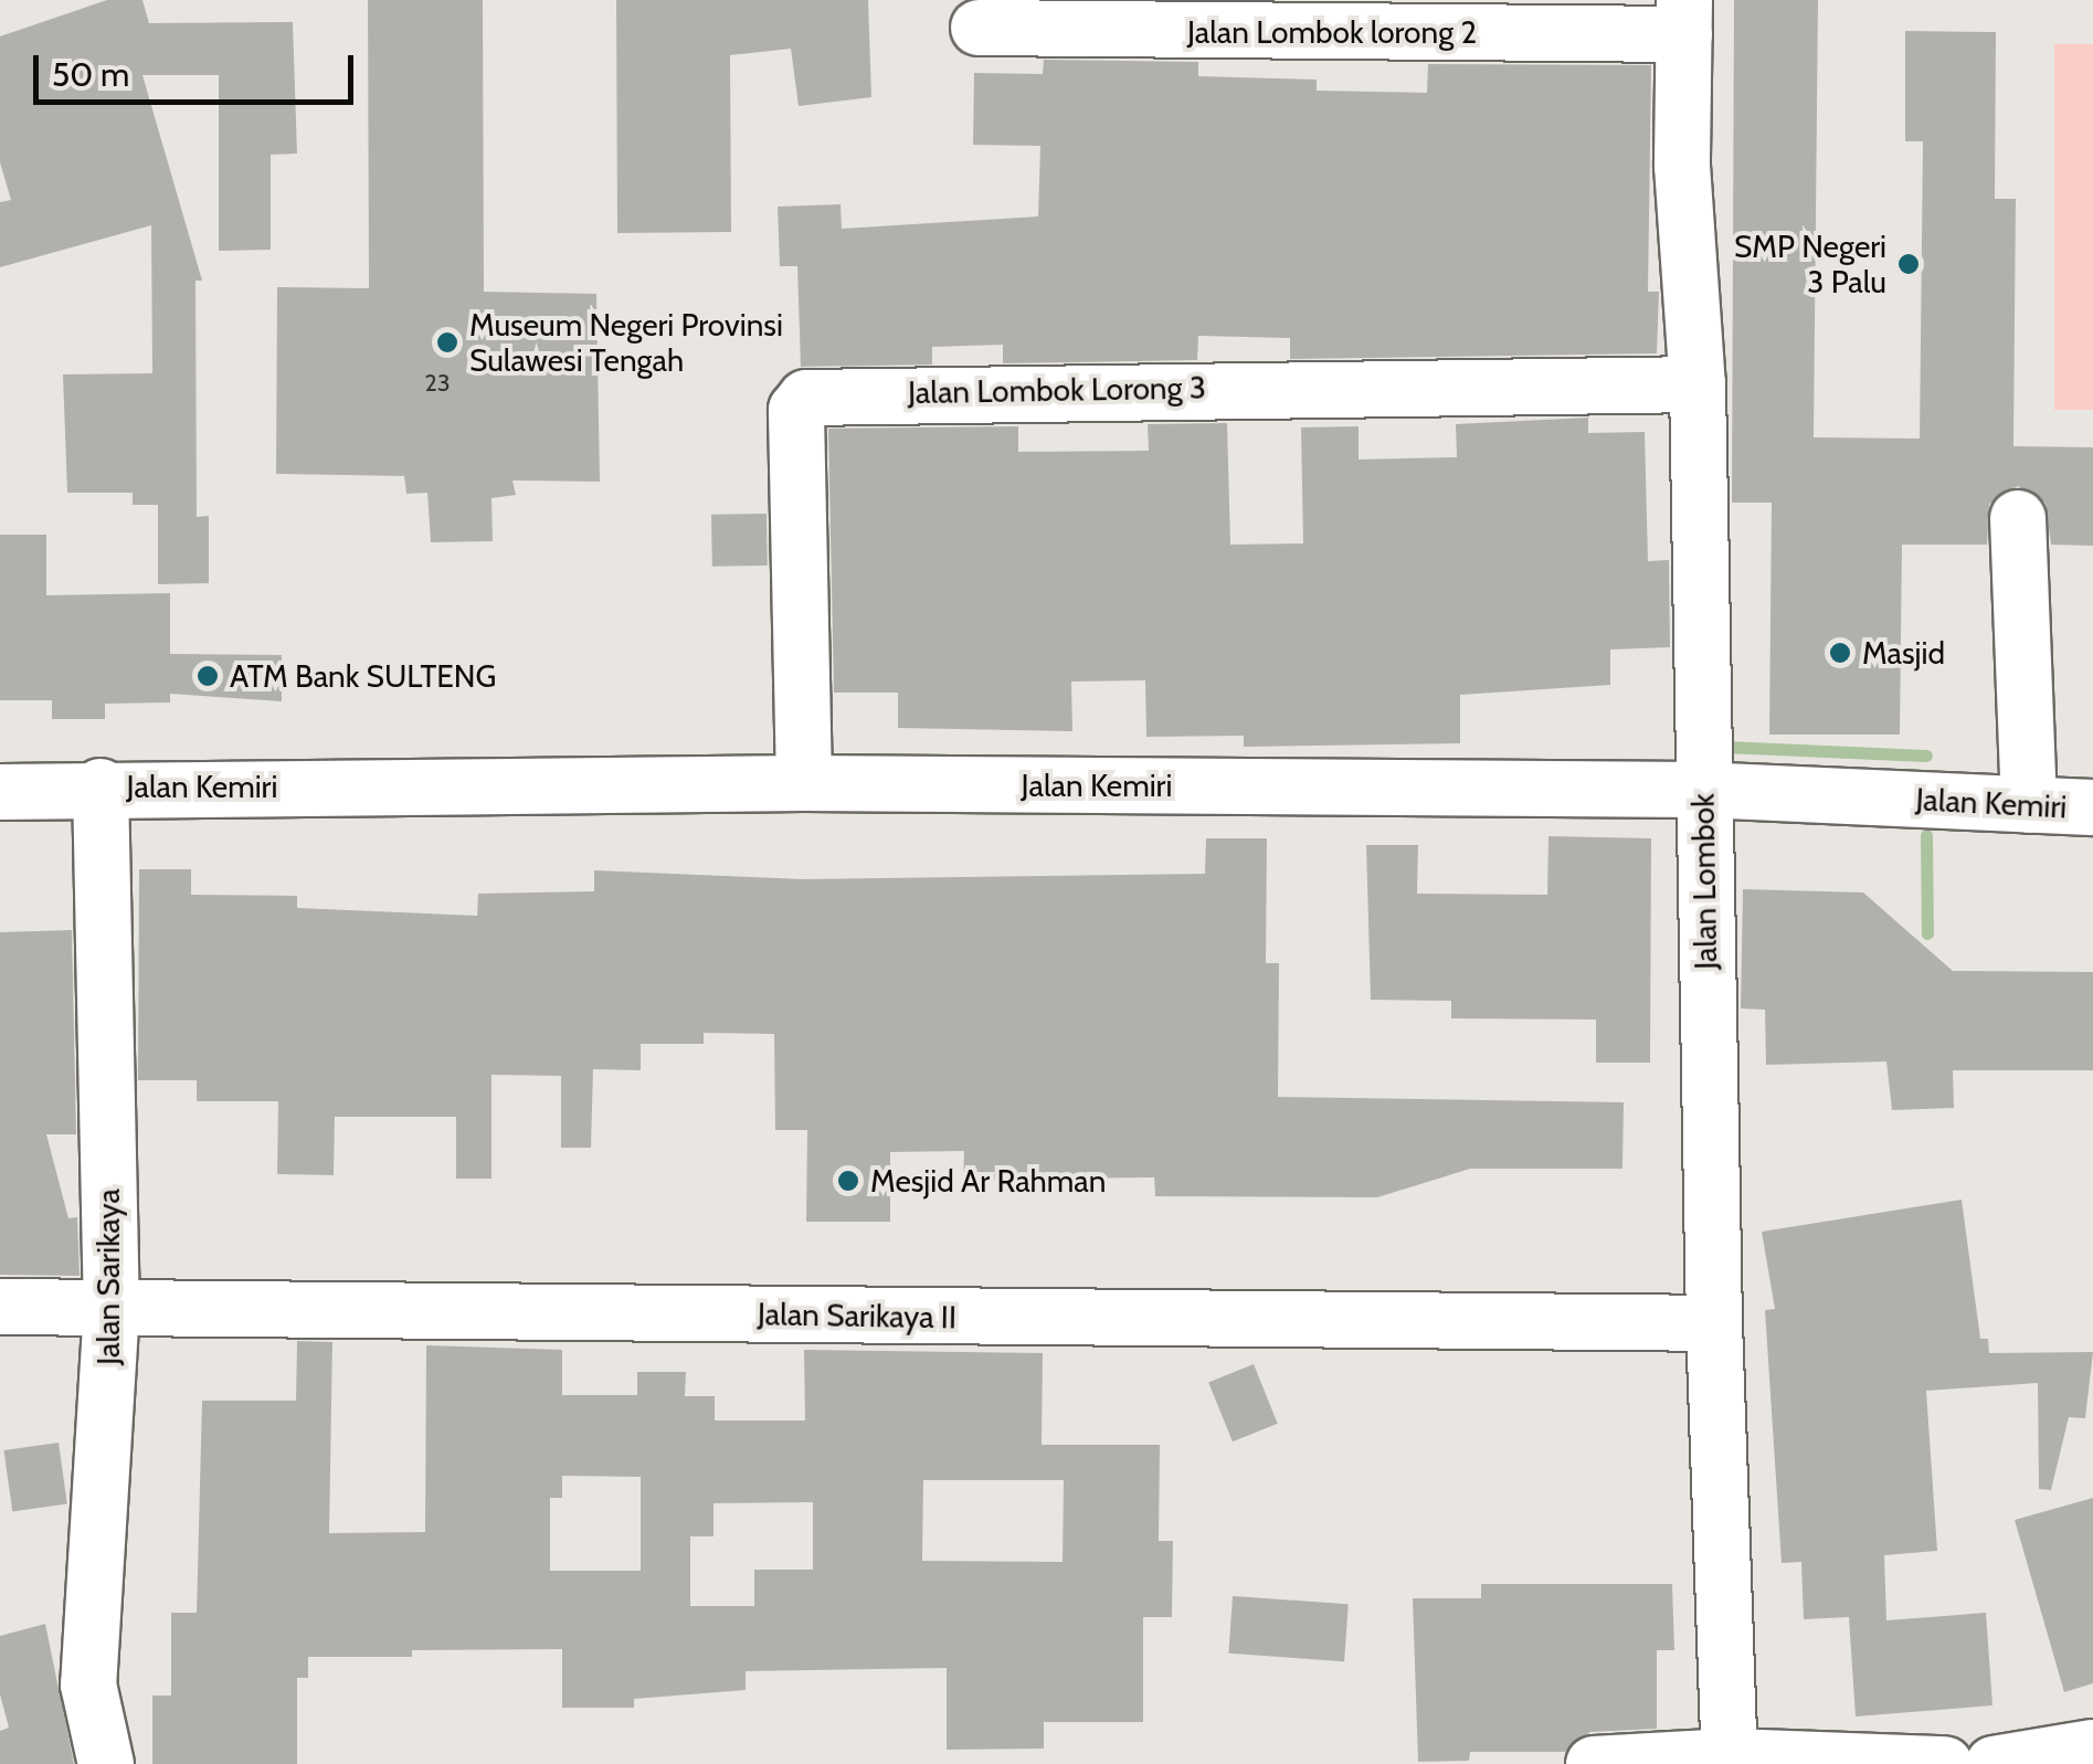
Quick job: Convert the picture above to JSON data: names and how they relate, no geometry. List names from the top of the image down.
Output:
{
  "streets": {
    "street": [
      "Jalan Lombok lorong 2",
      "Jalan Lombok Lorong 3",
      "Jalan Kemiri",
      "Jalan Lombok",
      "Jalan Sarikaya",
      "Jalan Sarikaya II"
    ]
  },
  "crossings": [
    ["Jalan Lombok lorong 2", "Jalan Lombok"],
    ["Jalan Lombok Lorong 3", "Jalan Kemiri"],
    ["Jalan Lombok Lorong 3", "Jalan Lombok"],
    ["Jalan Kemiri", "Jalan Lombok"],
    ["Jalan Kemiri", "Jalan Sarikaya"],
    ["Jalan Lombok", "Jalan Sarikaya II"],
    ["Jalan Sarikaya", "Jalan Sarikaya II"]
  ],
  "places": [
    "SMP Negeri 3 Palu",
    "Museum Negeri Provinsi Sulawesi Tengah",
    "Masjid",
    "ATM Bank SULTENG",
    "Mesjid Ar Rahman"
  ],
  "house_numbers": ["23"],
  "scale_bar": "50 m"
}
